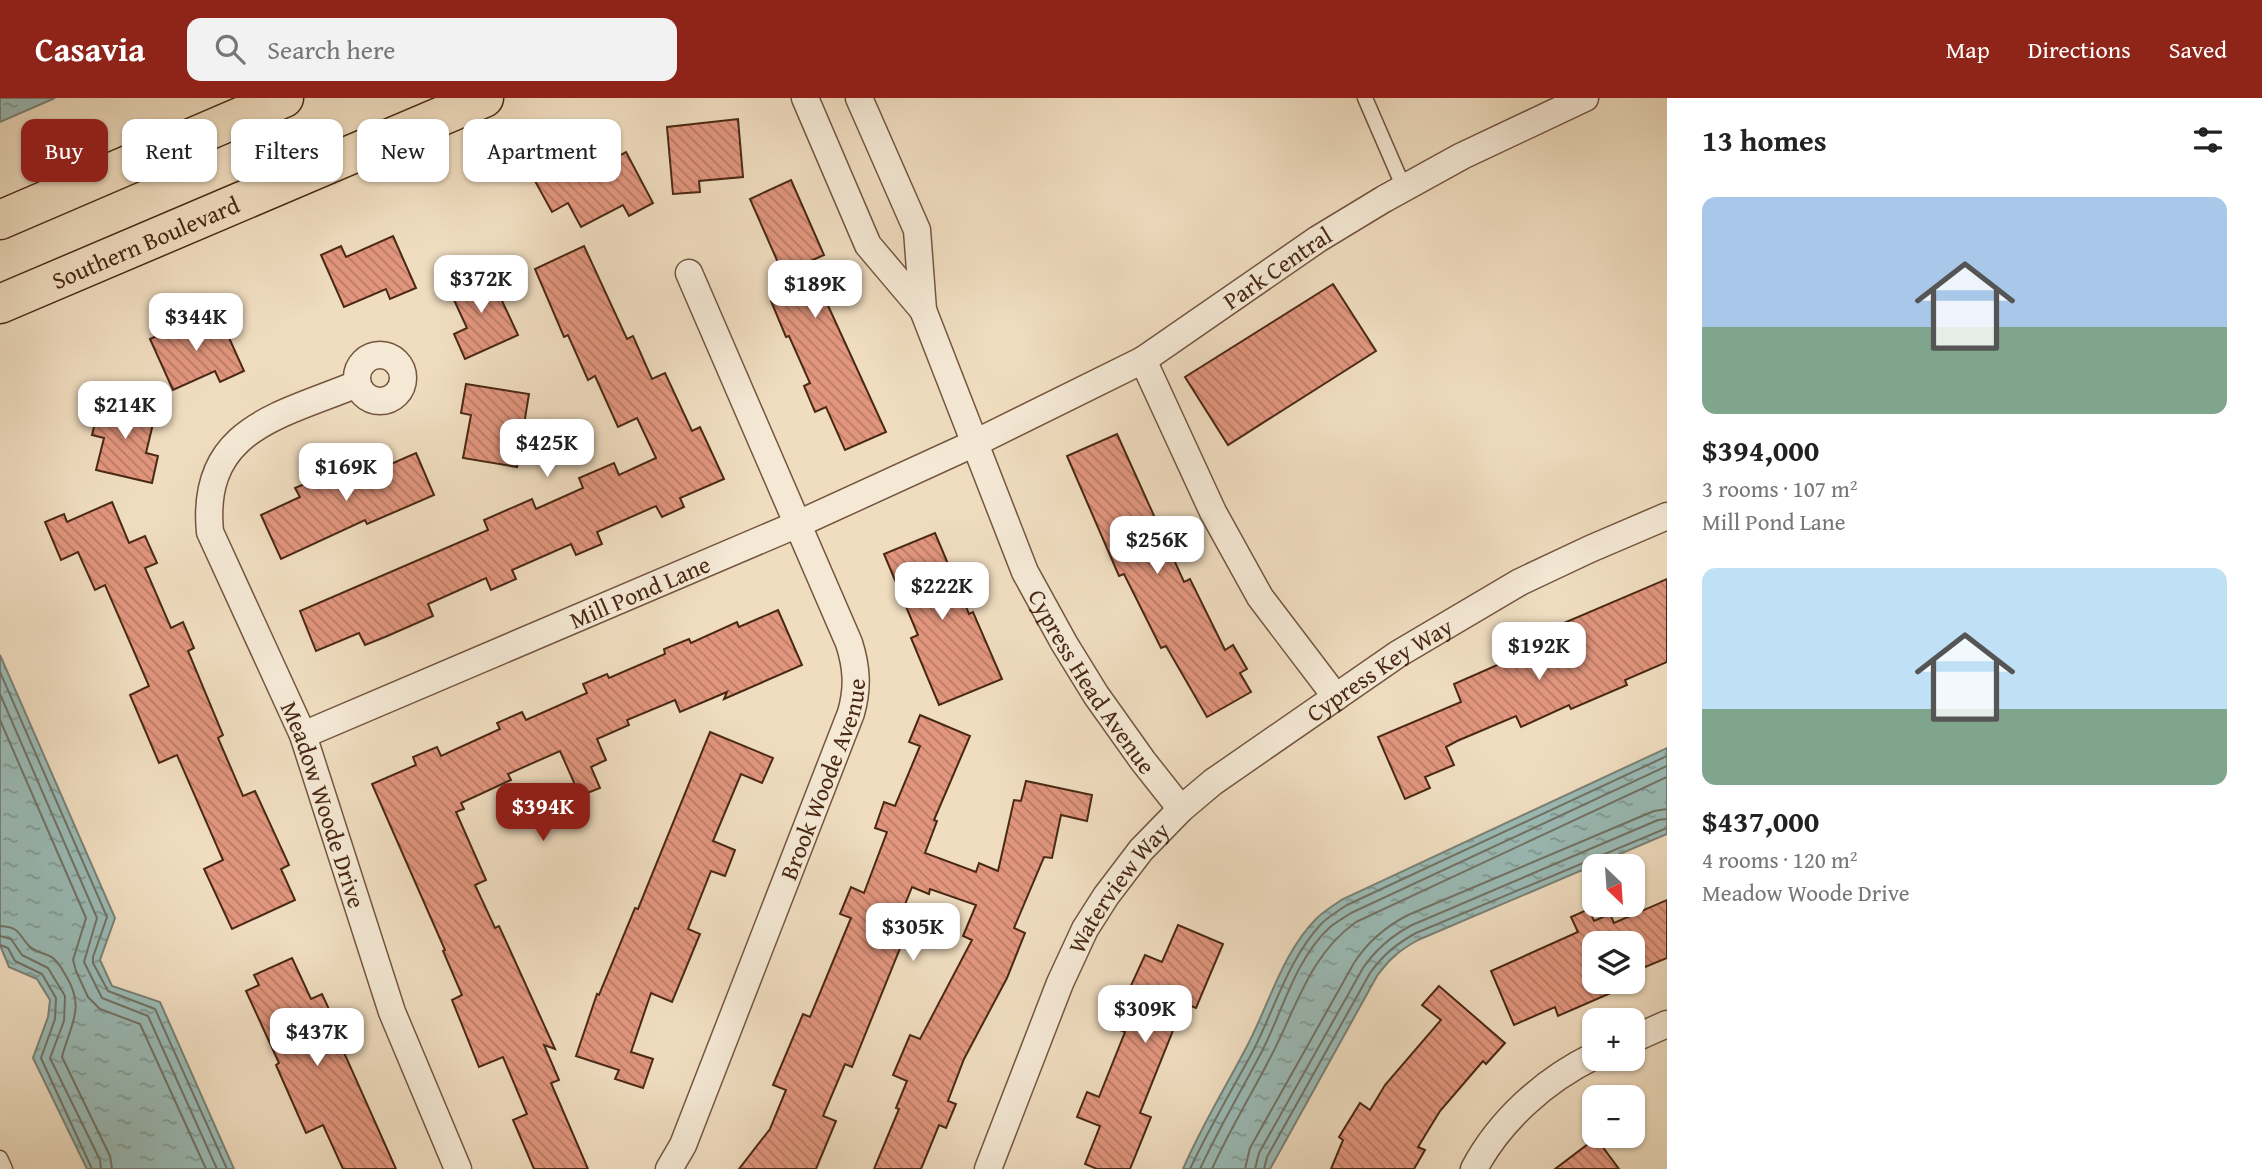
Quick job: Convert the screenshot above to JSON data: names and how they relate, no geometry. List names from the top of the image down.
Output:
{
  "streets": {
    "highway": ["Southern Boulevard"],
    "street": [
      "Park Central",
      "Mill Pond Lane",
      "Cypress Key Way",
      "Cypress Head Avenue",
      "Brook Woode Avenue",
      "Meadow Woode Drive",
      "Waterview Way"
    ]
  },
  "crossings": [
    ["Park Central", "Mill Pond Lane"],
    ["Park Central", "Cypress Head Avenue"],
    ["Mill Pond Lane", "Cypress Head Avenue"],
    ["Mill Pond Lane", "Brook Woode Avenue"],
    ["Mill Pond Lane", "Meadow Woode Drive"],
    ["Cypress Key Way", "Cypress Head Avenue"],
    ["Cypress Key Way", "Waterview Way"],
    ["Cypress Head Avenue", "Waterview Way"]
  ],
  "north": "bottom right",
  "page": {
    "header": "Casavia",
    "search": "Search here",
    "nav": ["Map", "Directions", "Saved"],
    "heading": "13 homes",
    "chip": [
      "Buy",
      "Rent",
      "Filters",
      "New",
      "Apartment"
    ],
    "list": [
      {
        "name": "$394,000",
        "note": "3 rooms · 107 m² · Mill Pond Lane"
      },
      {
        "name": "$437,000",
        "note": "4 rooms · 120 m² · Meadow Woode Drive"
      }
    ],
    "price": [
      "$372K",
      "$189K",
      "$344K",
      "$214K",
      "$425K",
      "$169K",
      "$256K",
      "$222K",
      "$192K",
      "$394K",
      "$305K",
      "$309K",
      "$437K"
    ],
    "map_buttons": ["+", "−"]
  }
}
